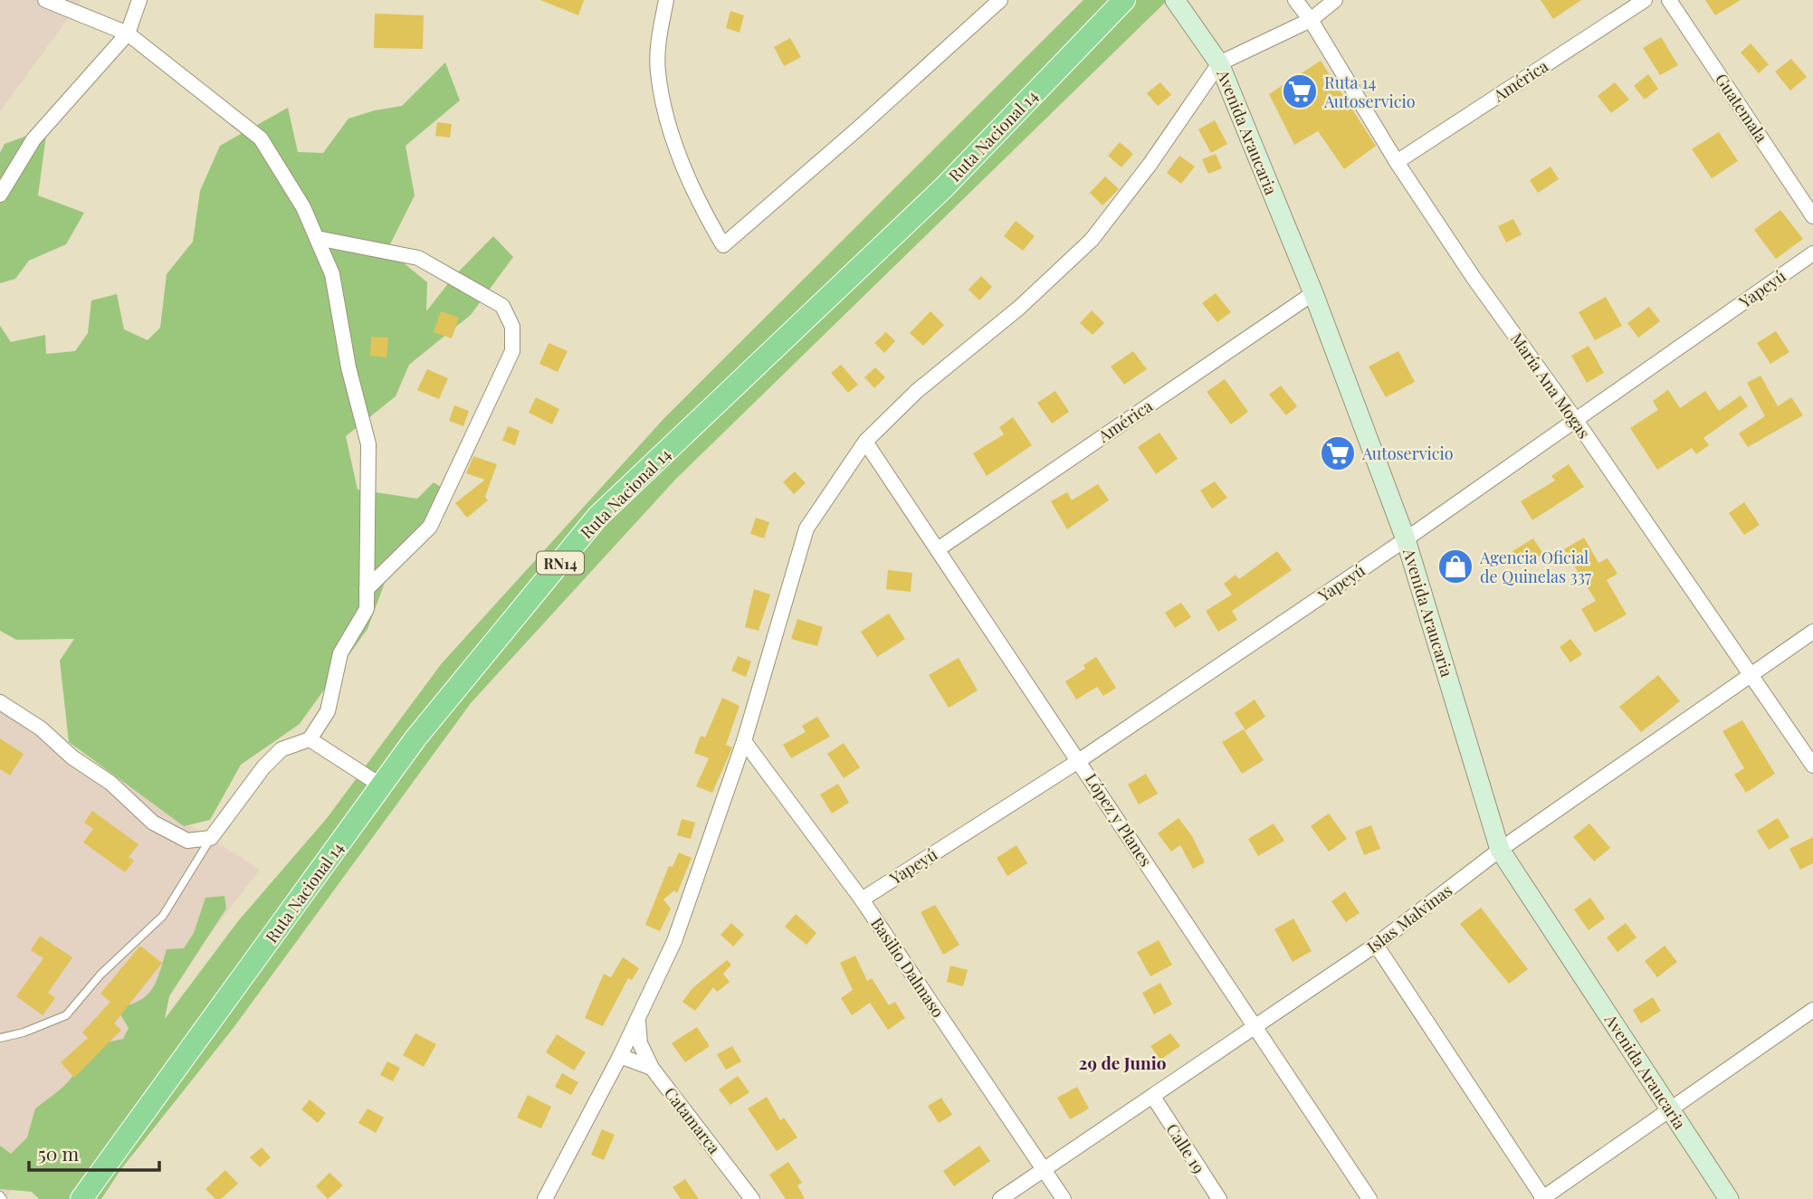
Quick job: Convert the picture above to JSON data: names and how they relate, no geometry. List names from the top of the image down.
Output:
{
  "streets": {
    "highway": ["Ruta Nacional 14", "RN14"],
    "main road": ["Avenida Araucaria"],
    "street": [
      "América",
      "Guatemala",
      "Yapeyú",
      "María Ana Mogas",
      "López y Planes",
      "Islas Malvinas",
      "Basilio Dalmaso",
      "Catamarca",
      "Calle 19"
    ]
  },
  "crossings": [
    ["América", "Avenida Araucaria"],
    ["América", "María Ana Mogas"],
    ["América", "López y Planes"],
    ["Avenida Araucaria", "Yapeyú"],
    ["Avenida Araucaria", "Islas Malvinas"],
    ["Yapeyú", "María Ana Mogas"],
    ["Yapeyú", "López y Planes"],
    ["Yapeyú", "Basilio Dalmaso"],
    ["María Ana Mogas", "Islas Malvinas"],
    ["López y Planes", "Islas Malvinas"],
    ["Islas Malvinas", "Basilio Dalmaso"],
    ["Islas Malvinas", "Calle 19"]
  ],
  "districts": ["29 de Junio"],
  "places": {
    "supermarket": ["Ruta 14 Autoservicio", "Autoservicio"],
    "shop": ["Agencia Oficial de Quinelas 337"]
  },
  "scale_bar": "50 m"
}
